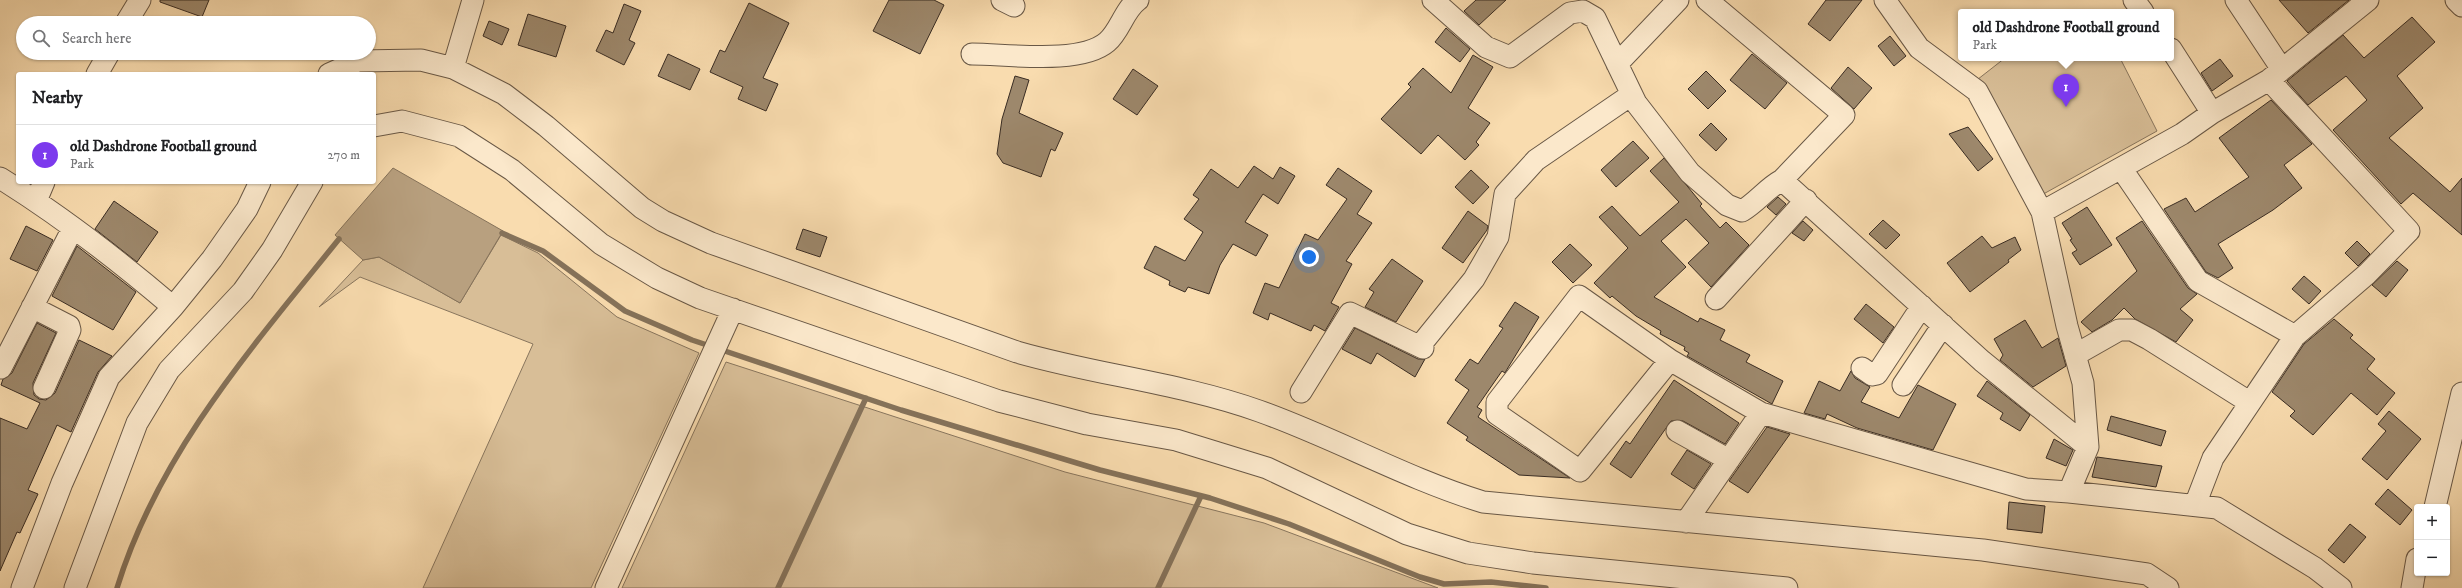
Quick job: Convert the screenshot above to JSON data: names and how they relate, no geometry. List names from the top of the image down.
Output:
{
  "page": {
    "popup": ["old Dashdrone Football ground", "Park"],
    "search": "Search here",
    "heading": "Nearby",
    "pins": "1",
    "list": [
      {
        "mark": "1",
        "name": "old Dashdrone Football ground",
        "note": "Park",
        "value": "270 m"
      }
    ],
    "map_buttons": ["+", "−"]
  }
}
